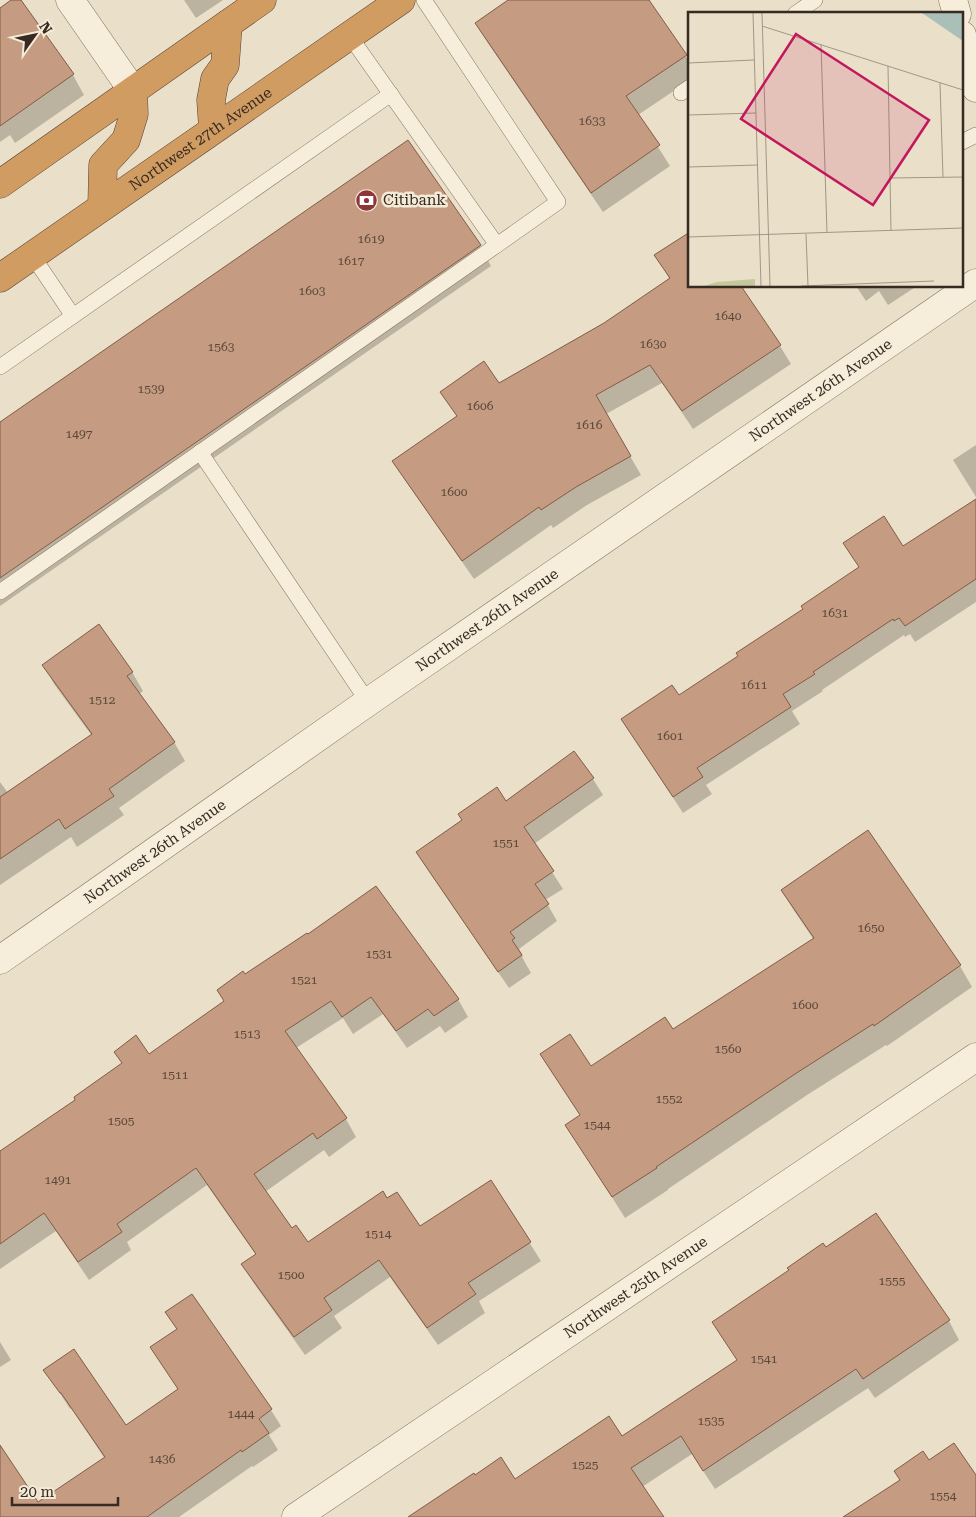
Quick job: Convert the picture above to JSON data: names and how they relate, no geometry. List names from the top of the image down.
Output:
{
  "streets": {
    "highway": ["Northwest 27th Avenue"],
    "street": ["Northwest 26th Avenue", "Northwest 25th Avenue"]
  },
  "places": {
    "bank": ["Citibank"]
  },
  "house_numbers": [
    "1633",
    "1619",
    "1617",
    "1603",
    "1640",
    "1630",
    "1563",
    "1539",
    "1606",
    "1616",
    "1497",
    "1600",
    "1631",
    "1611",
    "1512",
    "1601",
    "1551",
    "1650",
    "1531",
    "1521",
    "1600",
    "1513",
    "1560",
    "1511",
    "1552",
    "1505",
    "1544",
    "1491",
    "1514",
    "1500",
    "1555",
    "1541",
    "1444",
    "1535",
    "1436",
    "1525",
    "1554"
  ],
  "scale_bar": "20 m",
  "north": "top right"
}
